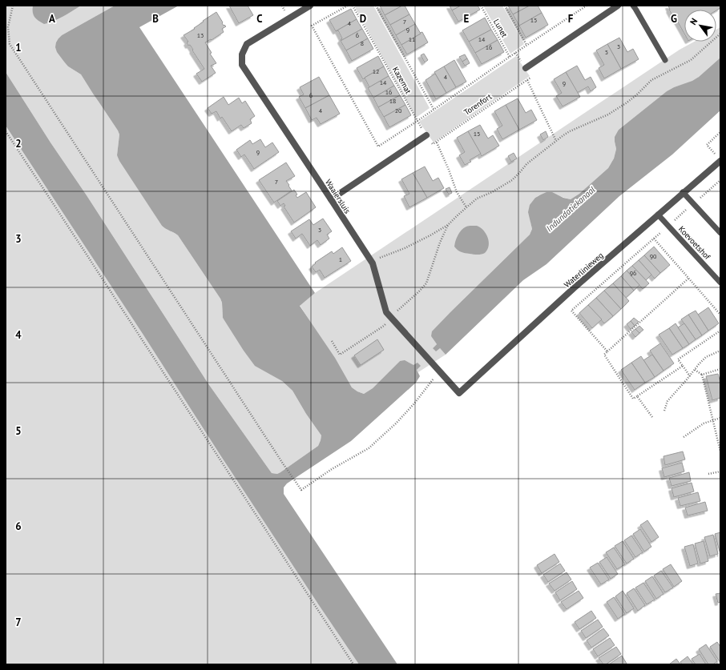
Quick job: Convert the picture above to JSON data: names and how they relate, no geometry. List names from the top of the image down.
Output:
{
  "streets": {
    "street": ["Waaiersluis", "Waterlinieweg"],
    "lane": ["Koevoetshof"],
    "path": ["Lunet", "Kazemat", "Torenfort"]
  },
  "crossings": [
    ["Waaiersluis", "Waterlinieweg"],
    ["Koevoetshof", "Waterlinieweg"]
  ],
  "water": ["Indundatiekanaal"],
  "house_numbers": [
    "15",
    "7",
    "4",
    "9",
    "13",
    "6",
    "11",
    "14",
    "8",
    "3",
    "16",
    "5",
    "12",
    "4",
    "14",
    "9",
    "16",
    "6",
    "18",
    "4",
    "20",
    "15",
    "9",
    "7",
    "3",
    "90",
    "1",
    "96"
  ],
  "north": "top left",
  "grid": {
    "columns": [
      "A",
      "B",
      "C",
      "D",
      "E",
      "F",
      "G"
    ],
    "rows": [
      "1",
      "2",
      "3",
      "4",
      "5",
      "6",
      "7"
    ]
  }
}
